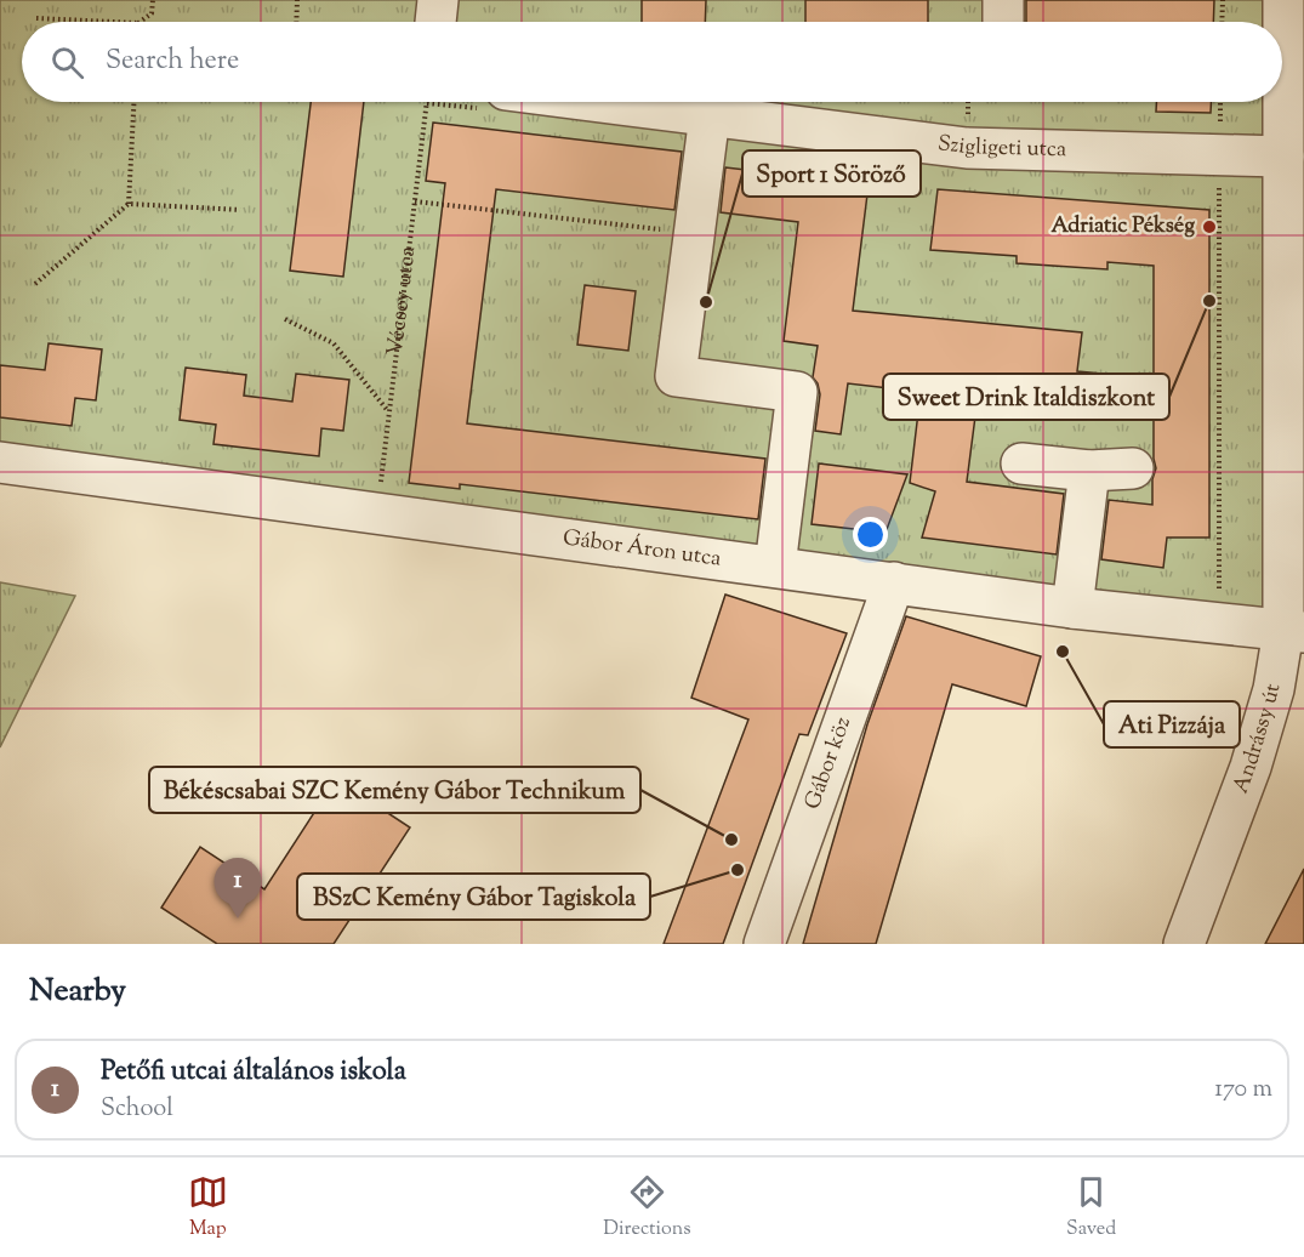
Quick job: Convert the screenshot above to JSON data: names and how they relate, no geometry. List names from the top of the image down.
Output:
{
  "streets": {
    "street": [
      "Szigligeti utca",
      "Gábor Áron utca",
      "Andrássy út",
      "Gábor köz"
    ],
    "path": ["Vécsey utca"]
  },
  "crossings": [
    ["Szigligeti utca", "Andrássy út"],
    ["Vécsey utca", "Gábor Áron utca"],
    ["Gábor Áron utca", "Andrássy út"],
    ["Gábor Áron utca", "Gábor köz"]
  ],
  "places": [
    "Adriatic Pékség",
    "Sweet Drink Italdiszkont",
    "Sport 1 Söröző",
    "Ati Pizzája",
    "Békéscsabai SZC Kemény Gábor Technikum",
    "BSzC Kemény Gábor Tagiskola"
  ],
  "page": {
    "search": "Search here",
    "pins": "1",
    "heading": "Nearby",
    "list": [
      {
        "mark": "1",
        "name": "Petőfi utcai általános iskola",
        "note": "School",
        "value": "170 m"
      }
    ],
    "nav": ["Map", "Directions", "Saved"]
  }
}
